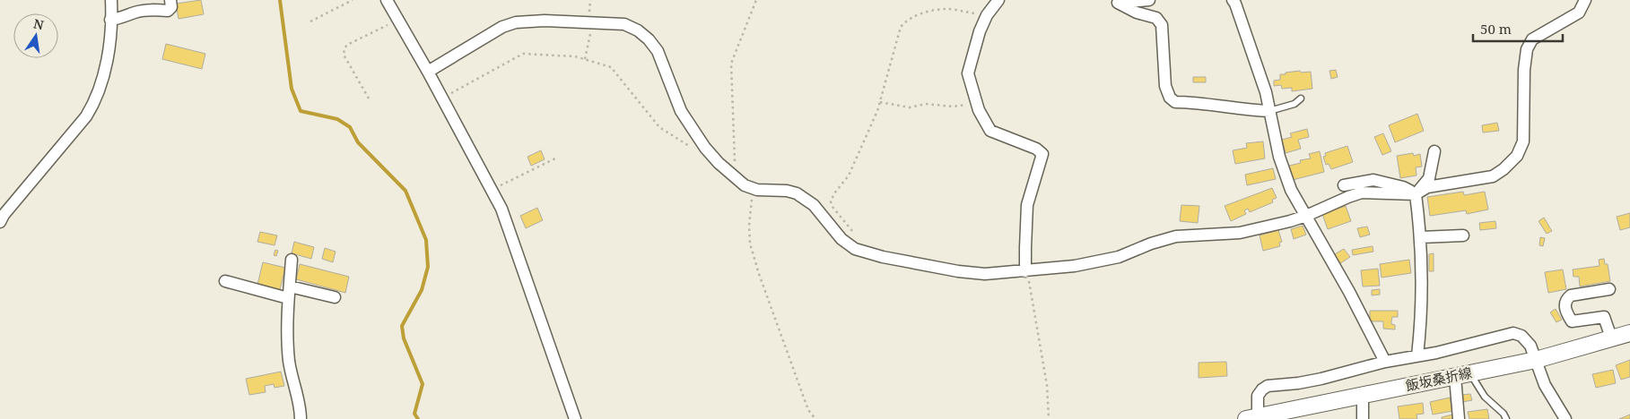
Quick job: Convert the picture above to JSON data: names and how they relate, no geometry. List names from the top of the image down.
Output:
{
  "streets": {
    "main road": ["飯坂桑折線"]
  },
  "scale_bar": "50 m",
  "north": "top"
}
